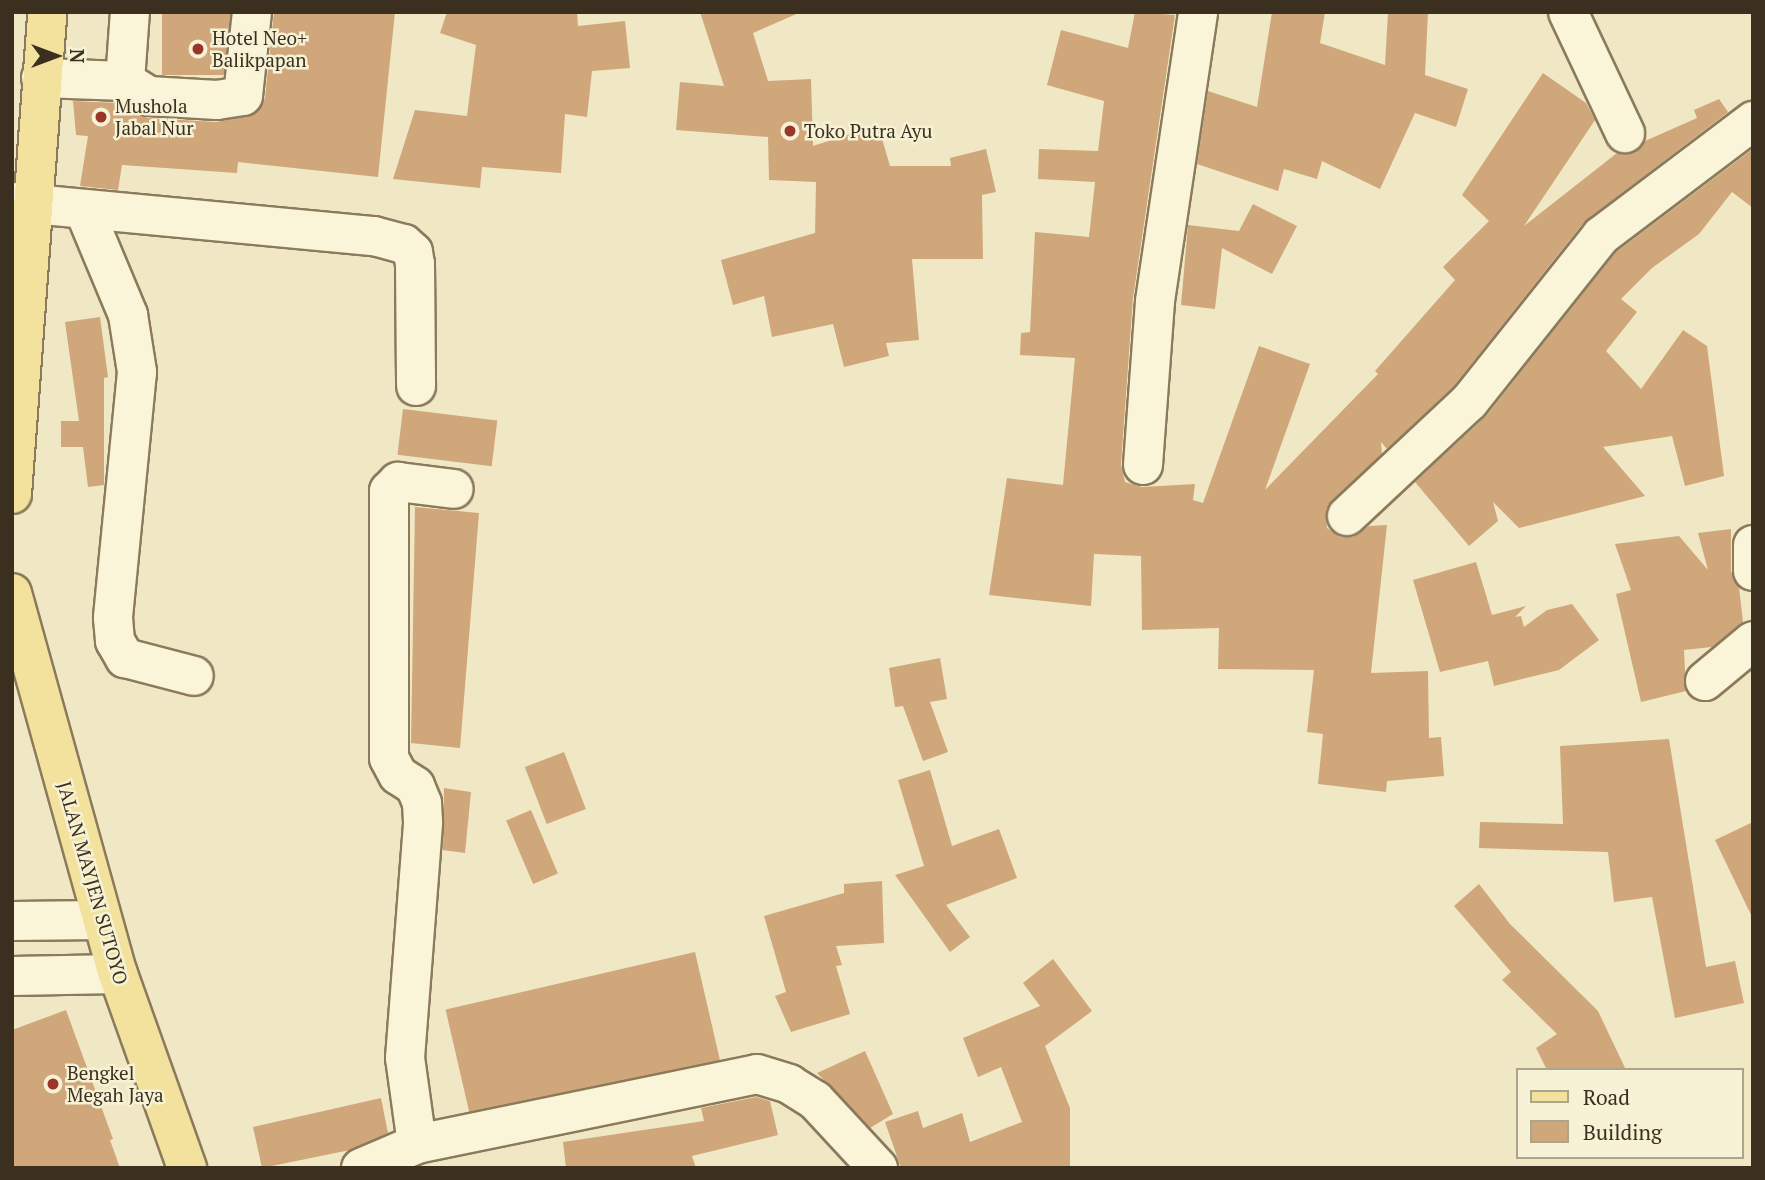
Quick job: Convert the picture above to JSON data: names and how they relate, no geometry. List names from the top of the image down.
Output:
{
  "streets": {
    "main road": ["JALAN MAYJEN SUTOYO"]
  },
  "places": [
    "Hotel Neo+ Balikpapan",
    "Mushola Jabal Nur",
    "Toko Putra Ayu",
    "Bengkel Megah Jaya"
  ],
  "legend": ["Road", "Building"],
  "north": "right"
}
